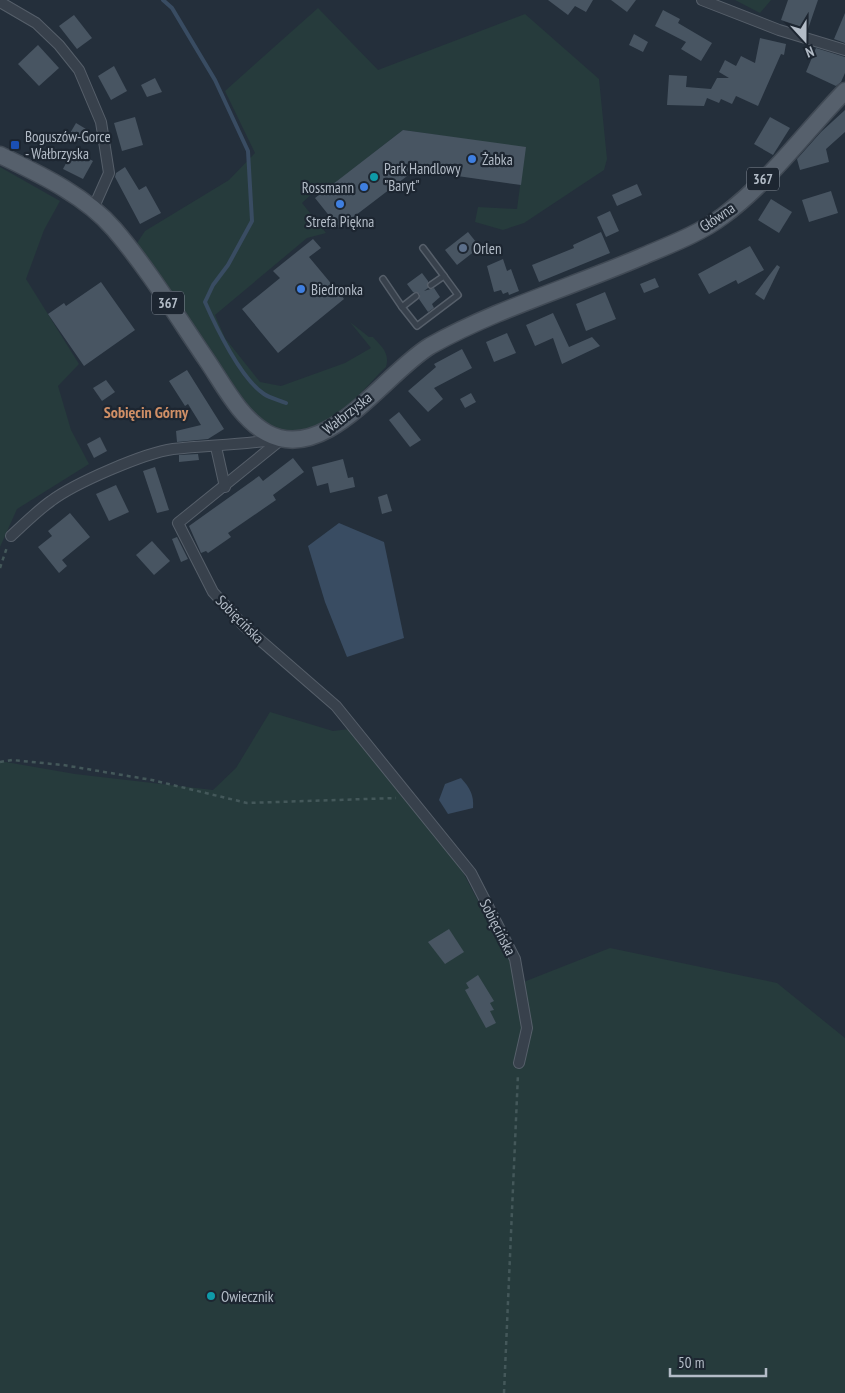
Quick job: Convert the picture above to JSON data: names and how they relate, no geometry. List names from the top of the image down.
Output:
{
  "streets": {
    "main road": ["367", "Główna", "Wałbrzyska"],
    "street": ["Sobięcińska"]
  },
  "crossings": [
    ["Główna", "Wałbrzyska"],
    ["Wałbrzyska", "Sobięcińska"]
  ],
  "districts": ["Sobięcin Górny"],
  "places": {
    "transit": ["Boguszów-Gorce - Wałbrzyska"],
    "other": [
      "Żabka",
      "Park Handlowy \"Baryt\"",
      "Rossmann",
      "Strefa Piękna",
      "Orlen",
      "Biedronka",
      "Owiecznik"
    ]
  },
  "scale_bar": "50 m",
  "north": "bottom"
}
